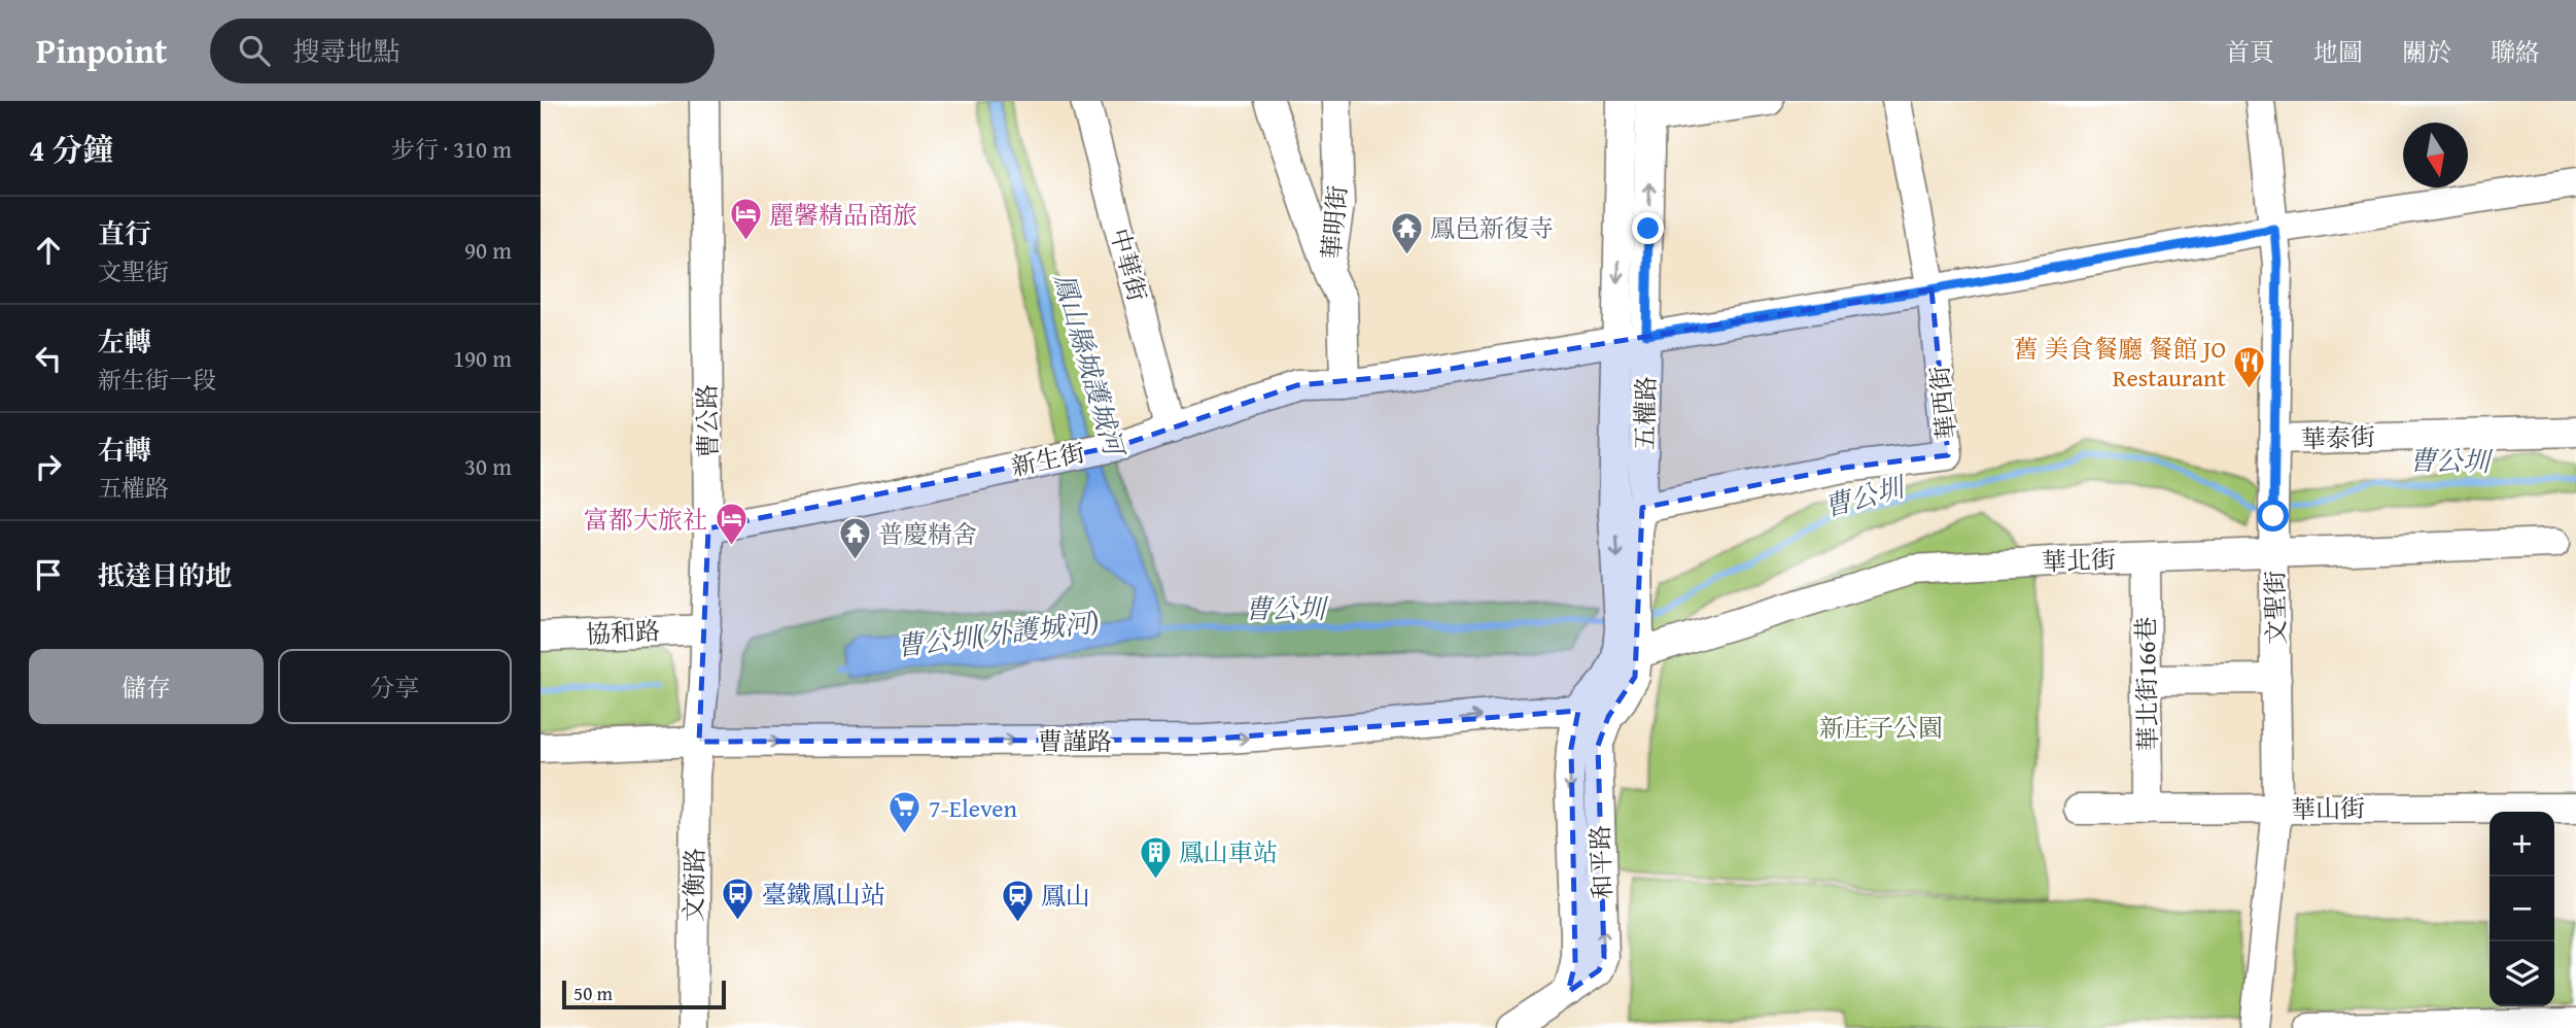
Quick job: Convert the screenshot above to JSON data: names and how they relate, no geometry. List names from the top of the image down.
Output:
{
  "streets": {
    "street": [
      "華明街",
      "中華街",
      "華西街",
      "五權路",
      "曹公路",
      "華泰街",
      "新生街",
      "華北街",
      "文聖街",
      "協和路",
      "華北街166巷",
      "曹謹路",
      "華山街",
      "和平路",
      "文衡路"
    ]
  },
  "crossings": [
    ["華明街", "新生街"],
    ["中華街", "新生街"],
    ["華西街", "五權路"],
    ["華西街", "新生街"],
    ["五權路", "新生街"],
    ["五權路", "華北街"],
    ["五權路", "曹謹路"],
    ["五權路", "和平路"],
    ["曹公路", "新生街"],
    ["曹公路", "協和路"],
    ["曹公路", "曹謹路"],
    ["曹公路", "文衡路"],
    ["華泰街", "文聖街"],
    ["新生街", "文聖街"],
    ["華北街", "文聖街"],
    ["華北街", "華北街166巷"],
    ["文聖街", "華山街"],
    ["華北街166巷", "華山街"],
    ["曹謹路", "和平路"],
    ["曹謹路", "文衡路"]
  ],
  "one_way": ["曹謹路"],
  "water": ["鳳山縣城護城河", "曹公圳", "曹公圳(外護城河)"],
  "parks": ["新庄子公園"],
  "places": {
    "hotel": ["麗馨精品商旅", "富都大旅社"],
    "temple": ["鳳邑新復寺", "普慶精舍"],
    "restaurant": ["舊 美食餐廳 餐館 JO Restaurant"],
    "supermarket": ["7-Eleven"],
    "building": ["鳳山車站"],
    "bus stop": ["臺鐵鳳山站"],
    "station": ["鳳山"]
  },
  "scale_bar": "50 m",
  "north": "bottom",
  "page": {
    "header": "Pinpoint",
    "search": "搜尋地點",
    "nav": [
      "首頁",
      "地圖",
      "關於",
      "聯絡"
    ],
    "heading": ["4 分鐘", "步行 · 310 m"],
    "list": [
      ["直行", "文聖街", "90 m"],
      ["左轉", "新生街一段", "190 m"],
      ["右轉", "五權路", "30 m"],
      "抵達目的地"
    ],
    "buttons": ["儲存", "分享"],
    "map_buttons": ["+", "−"],
    "scale": "50 m"
  }
}
